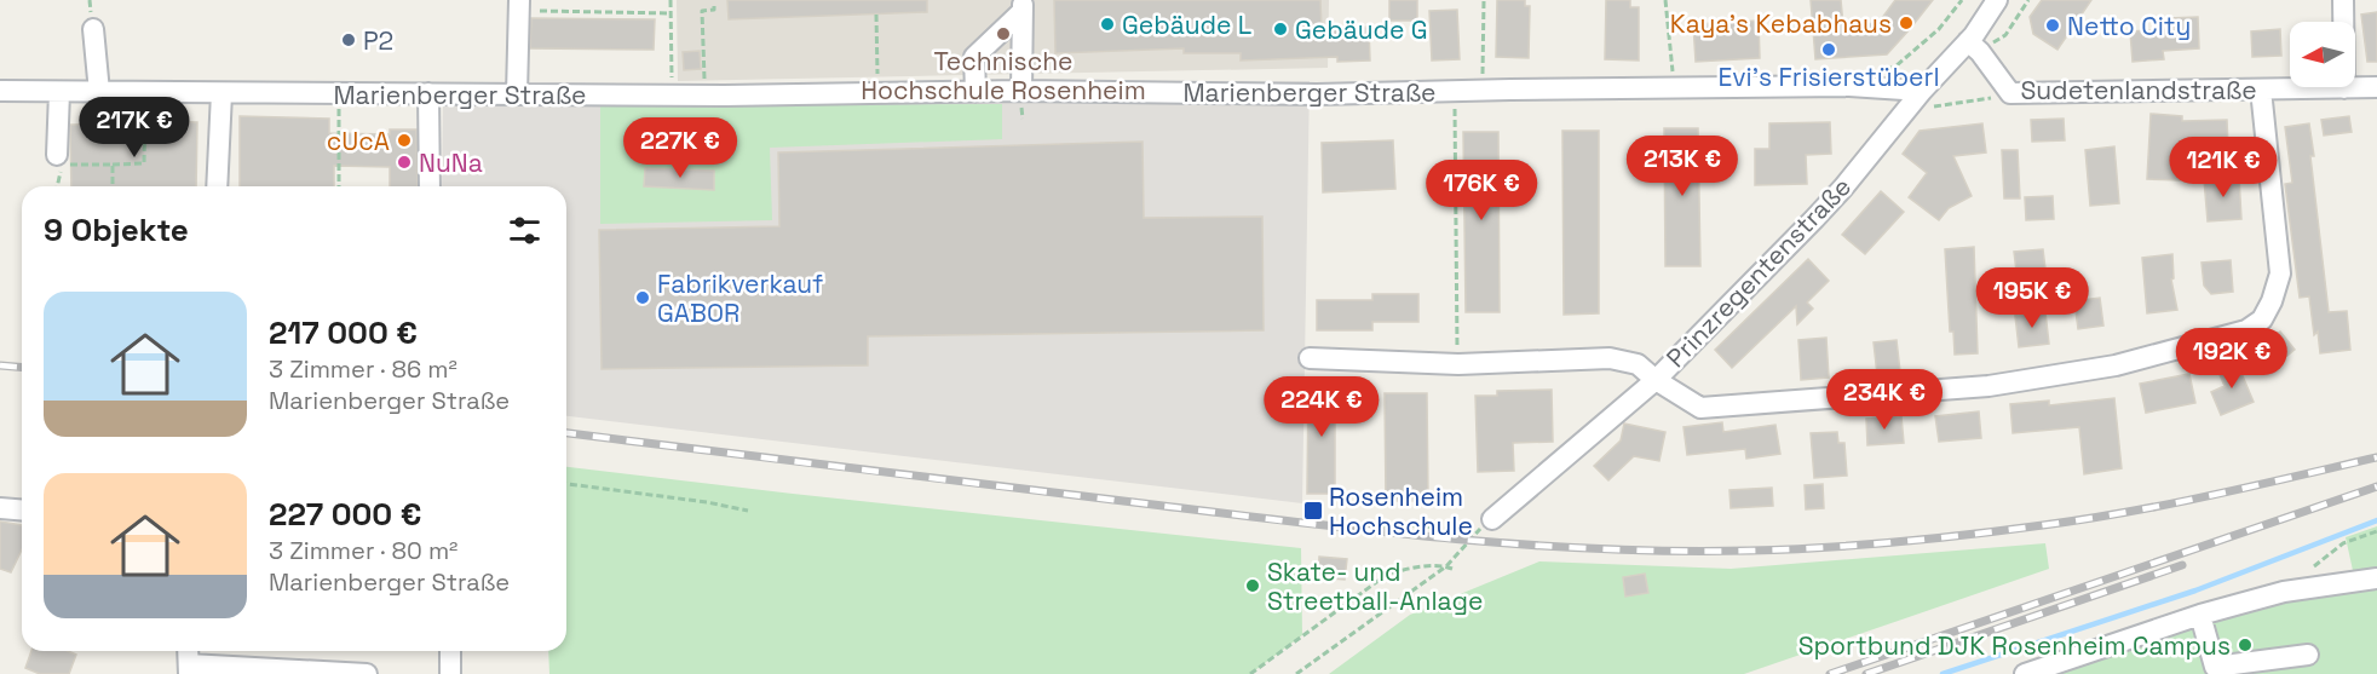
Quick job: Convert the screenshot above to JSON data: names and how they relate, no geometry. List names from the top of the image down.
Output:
{
  "streets": {
    "street": ["Sudetenlandstraße", "Marienberger Straße", "Prinzregentenstraße"]
  },
  "crossings": [
    ["Sudetenlandstraße", "Prinzregentenstraße"],
    ["Marienberger Straße", "Prinzregentenstraße"]
  ],
  "places": {
    "other": [
      "Kaya's Kebabhaus",
      "Gebäude L",
      "Netto City",
      "Gebäude G",
      "Technische Hochschule Rosenheim",
      "P2",
      "Evi's Frisierstüberl",
      "cUcA",
      "NuNa",
      "Fabrikverkauf GABOR",
      "Skate- und Streetball-Anlage",
      "Sportbund DJK Rosenheim Campus"
    ],
    "transit": ["Rosenheim Hochschule"]
  },
  "north": "left",
  "page": {
    "price": [
      "217K €",
      "227K €",
      "213K €",
      "121K €",
      "176K €",
      "195K €",
      "192K €",
      "234K €",
      "224K €"
    ],
    "heading": "9 Objekte",
    "list": [
      {
        "name": "217 000 €",
        "note": "3 Zimmer · 86 m² · Marienberger Straße"
      },
      {
        "name": "227 000 €",
        "note": "3 Zimmer · 80 m² · Marienberger Straße"
      }
    ]
  }
}
